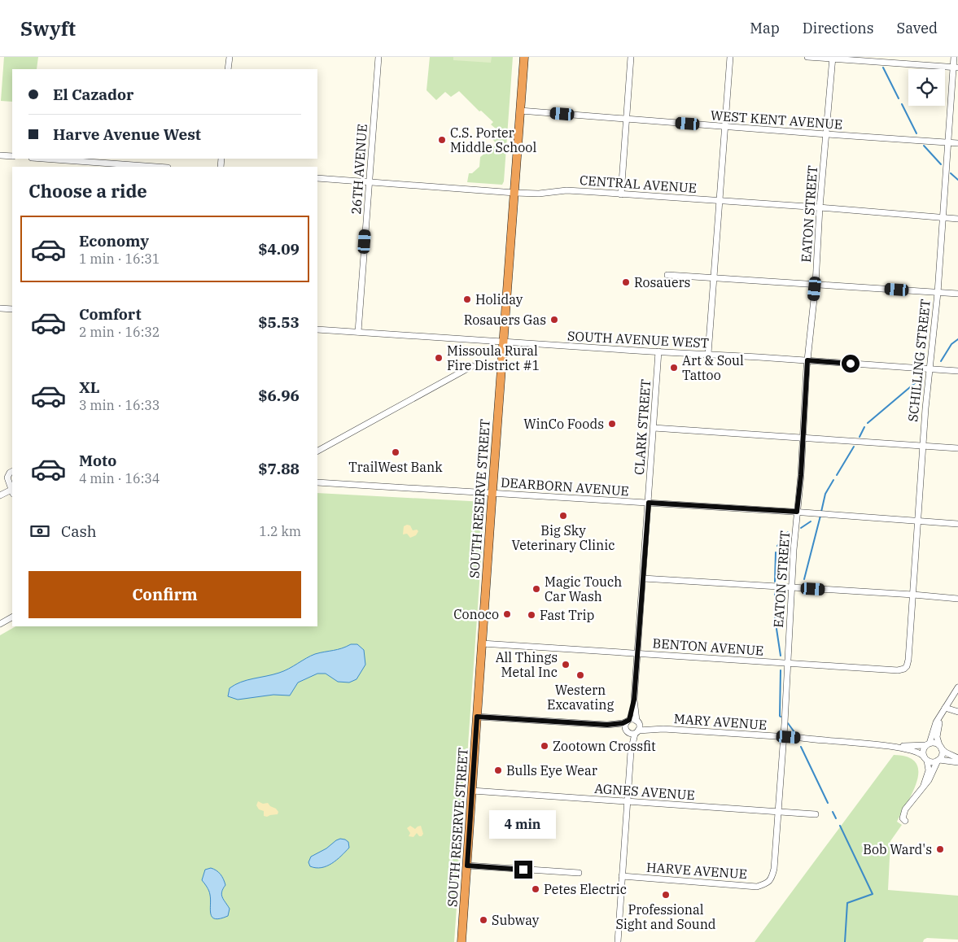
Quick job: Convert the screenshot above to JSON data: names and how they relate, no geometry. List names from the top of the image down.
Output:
{
  "streets": {
    "highway": ["SOUTH RESERVE STREET"],
    "street": [
      "WEST KENT AVENUE",
      "26TH AVENUE",
      "CENTRAL AVENUE",
      "EATON STREET",
      "SOUTH AVENUE WEST",
      "SCHILLING STREET",
      "CLARK STREET",
      "DEARBORN AVENUE",
      "BENTON AVENUE",
      "MARY AVENUE",
      "AGNES AVENUE",
      "HARVE AVENUE"
    ]
  },
  "crossings": [
    ["WEST KENT AVENUE", "EATON STREET"],
    ["WEST KENT AVENUE", "SCHILLING STREET"],
    ["WEST KENT AVENUE", "SOUTH RESERVE STREET"],
    ["26TH AVENUE", "CENTRAL AVENUE"],
    ["26TH AVENUE", "SOUTH AVENUE WEST"],
    ["CENTRAL AVENUE", "EATON STREET"],
    ["CENTRAL AVENUE", "SCHILLING STREET"],
    ["CENTRAL AVENUE", "SOUTH RESERVE STREET"],
    ["EATON STREET", "SOUTH AVENUE WEST"],
    ["EATON STREET", "DEARBORN AVENUE"],
    ["EATON STREET", "BENTON AVENUE"],
    ["EATON STREET", "MARY AVENUE"],
    ["EATON STREET", "AGNES AVENUE"],
    ["EATON STREET", "HARVE AVENUE"],
    ["SOUTH AVENUE WEST", "SCHILLING STREET"],
    ["SOUTH AVENUE WEST", "CLARK STREET"],
    ["SOUTH AVENUE WEST", "SOUTH RESERVE STREET"],
    ["SCHILLING STREET", "DEARBORN AVENUE"],
    ["SCHILLING STREET", "BENTON AVENUE"],
    ["CLARK STREET", "DEARBORN AVENUE"],
    ["CLARK STREET", "BENTON AVENUE"],
    ["DEARBORN AVENUE", "SOUTH RESERVE STREET"],
    ["SOUTH RESERVE STREET", "BENTON AVENUE"],
    ["SOUTH RESERVE STREET", "AGNES AVENUE"]
  ],
  "places": [
    "C.S. Porter Middle School",
    "Rosauers",
    "Holiday",
    "Rosauers Gas",
    "Missoula Rural Fire District #1",
    "Art & Soul Tattoo",
    "WinCo Foods",
    "TrailWest Bank",
    "Big Sky Veterinary Clinic",
    "Magic Touch Car Wash",
    "Conoco",
    "Fast Trip",
    "All Things Metal Inc",
    "Western Excavating",
    "Zootown Crossfit",
    "Bulls Eye Wear",
    "Bob Ward's",
    "Petes Electric",
    "Professional Sight and Sound",
    "Subway"
  ],
  "page": {
    "header": "Swyft",
    "nav": ["Map", "Directions", "Saved"],
    "banner": ["El Cazador", "Harve Avenue West"],
    "heading": "Choose a ride",
    "list": [
      {
        "name": "Economy",
        "note": "1 min · 16:31",
        "value": "$4.09"
      },
      {
        "name": "Comfort",
        "note": "2 min · 16:32",
        "value": "$5.53"
      },
      {
        "name": "XL",
        "note": "3 min · 16:33",
        "value": "$6.96"
      },
      {
        "name": "Moto",
        "note": "4 min · 16:34",
        "value": "$7.88"
      }
    ],
    "pay": ["Cash", "1.2 km"],
    "buttons": "Confirm",
    "bubble": "4 min"
  }
}
